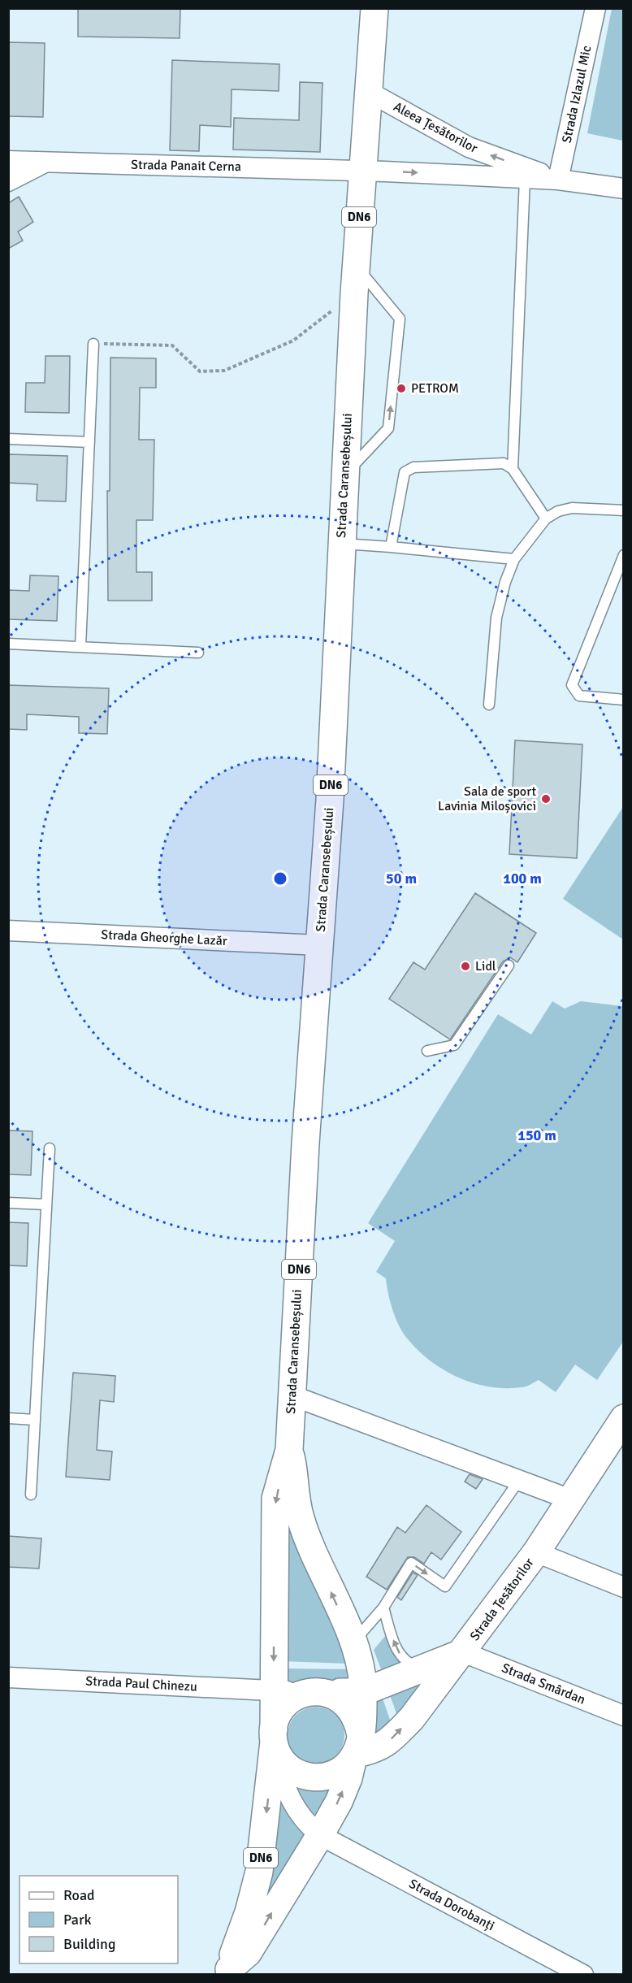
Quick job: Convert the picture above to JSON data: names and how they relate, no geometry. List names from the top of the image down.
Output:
{
  "streets": {
    "main road": ["DN6", "Strada Caransebeșului", "Strada Țesătorilor"],
    "street": [
      "Strada Izlazul Mic",
      "Aleea Țesătorilor",
      "Strada Panait Cerna",
      "Strada Gheorghe Lazăr",
      "Strada Paul Chinezu",
      "Strada Smârdan",
      "Strada Dorobanți"
    ]
  },
  "crossings": [
    ["Strada Izlazul Mic", "Aleea Țesătorilor"],
    ["Aleea Țesătorilor", "Strada Panait Cerna"],
    ["Aleea Țesătorilor", "Strada Caransebeșului"],
    ["Strada Panait Cerna", "Strada Caransebeșului"],
    ["DN6", "Strada Caransebeșului"],
    ["DN6", "Strada Țesătorilor"],
    ["DN6", "Strada Paul Chinezu"],
    ["DN6", "Strada Dorobanți"],
    ["Strada Caransebeșului", "Strada Gheorghe Lazăr"],
    ["Strada Caransebeșului", "Strada Țesătorilor"],
    ["Strada Caransebeșului", "Strada Paul Chinezu"],
    ["Strada Caransebeșului", "Strada Dorobanți"],
    ["Strada Țesătorilor", "Strada Paul Chinezu"],
    ["Strada Țesătorilor", "Strada Smârdan"],
    ["Strada Țesătorilor", "Strada Dorobanți"],
    ["Strada Paul Chinezu", "Strada Dorobanți"]
  ],
  "places": ["PETROM", "Sala de sport Lavinia Miloșovici", "Lidl"],
  "legend": ["Road", "Park", "Building"],
  "rings": ["50 m", "100 m", "150 m"]
}
